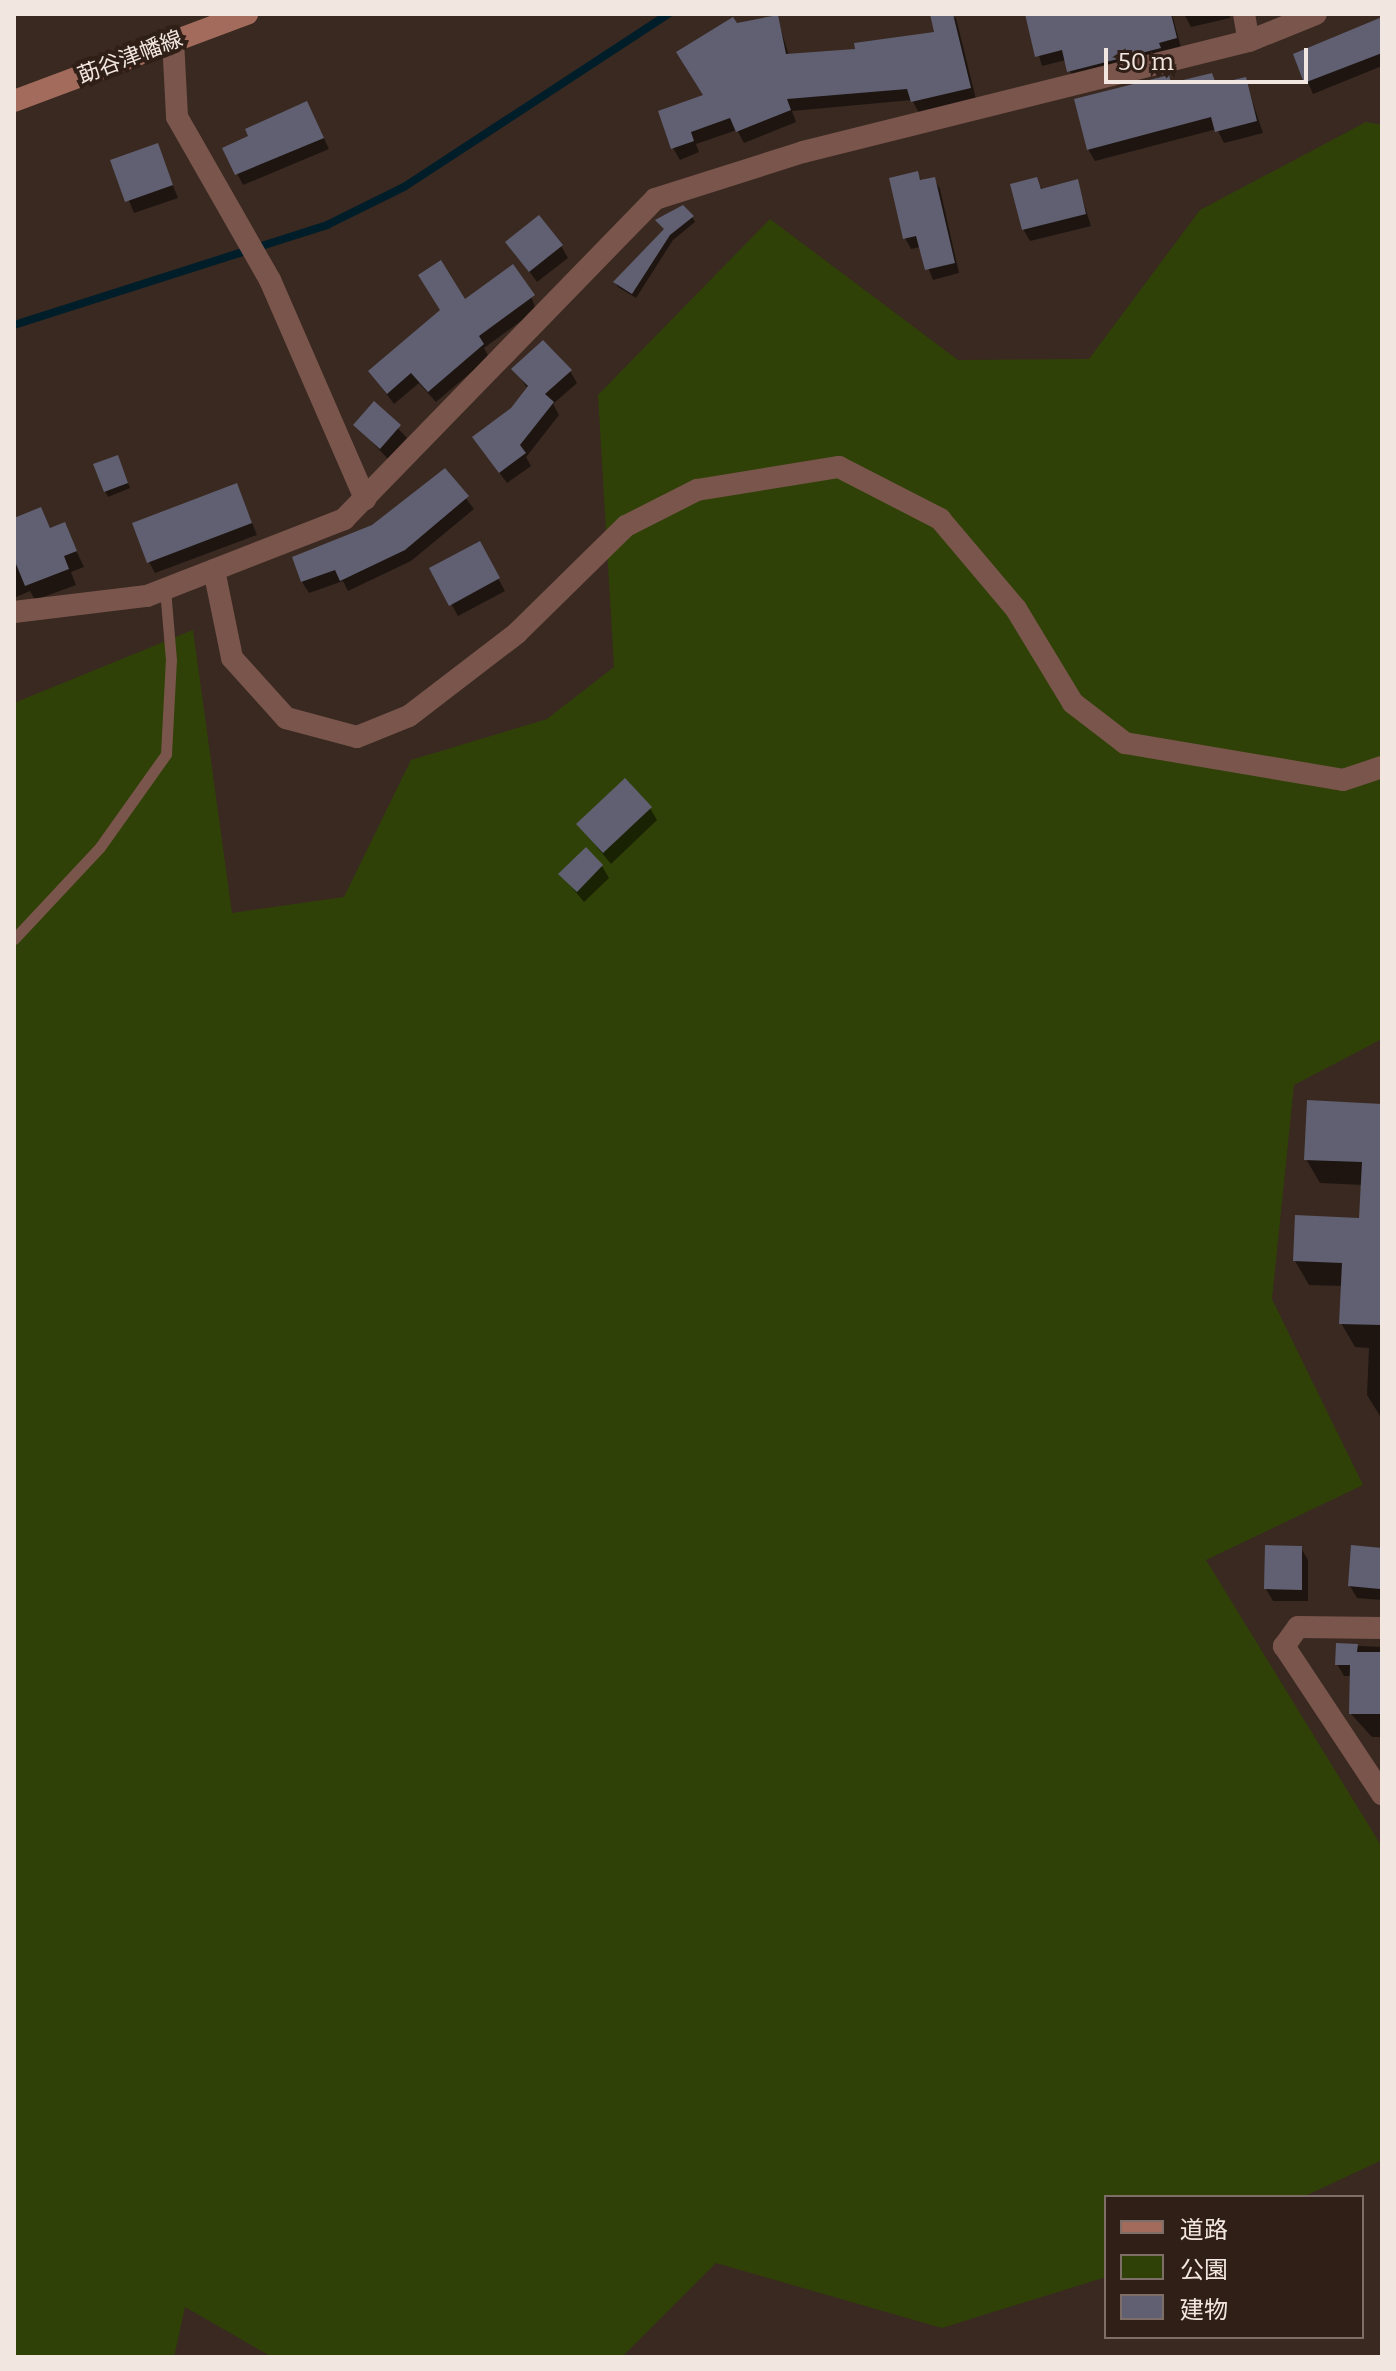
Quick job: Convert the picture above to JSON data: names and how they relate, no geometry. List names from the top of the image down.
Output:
{
  "streets": {
    "main road": ["莇谷津幡線"]
  },
  "legend": ["道路", "公園", "建物"],
  "scale_bar": "50 m"
}
